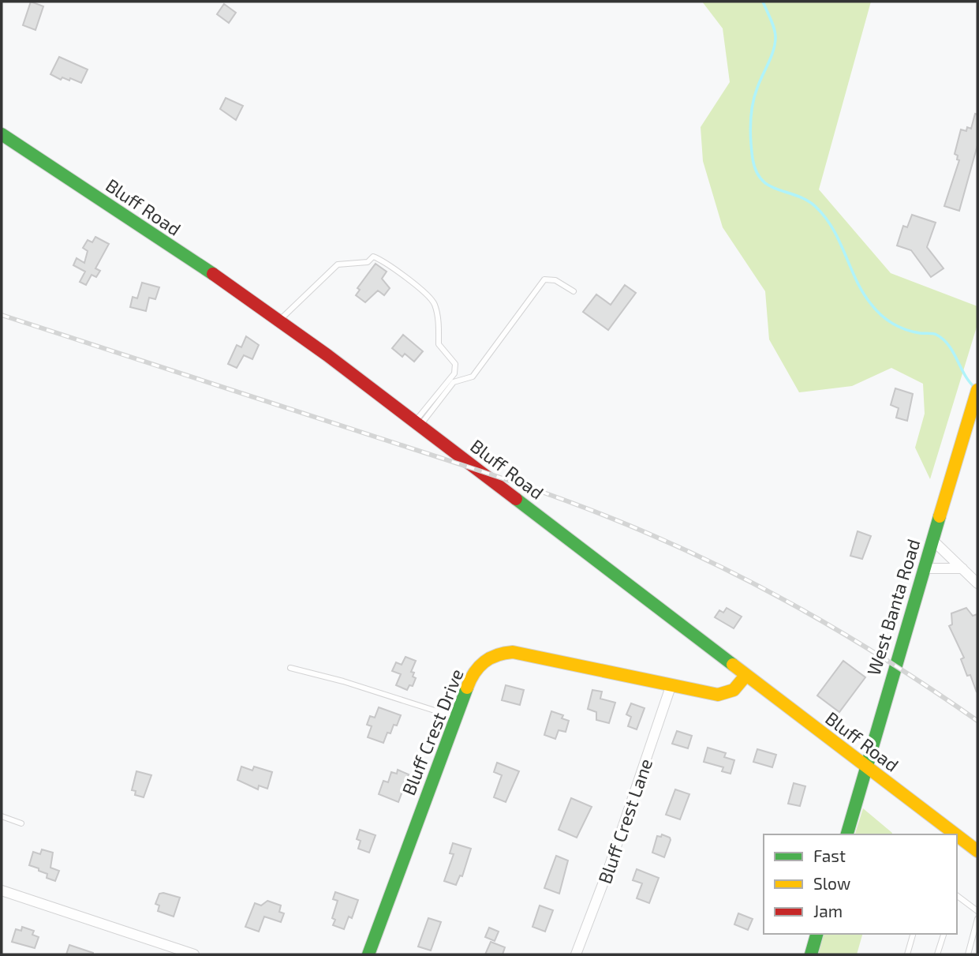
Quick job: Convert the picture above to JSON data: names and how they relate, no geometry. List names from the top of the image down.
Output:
{
  "streets": {
    "main road": ["Bluff Road", "West Banta Road", "Bluff Crest Drive"],
    "street": ["Bluff Crest Lane"]
  },
  "crossings": [
    ["Bluff Road", "West Banta Road"],
    ["Bluff Road", "Bluff Crest Drive"],
    ["Bluff Crest Drive", "Bluff Crest Lane"]
  ],
  "legend": ["Fast", "Slow", "Jam"]
}
